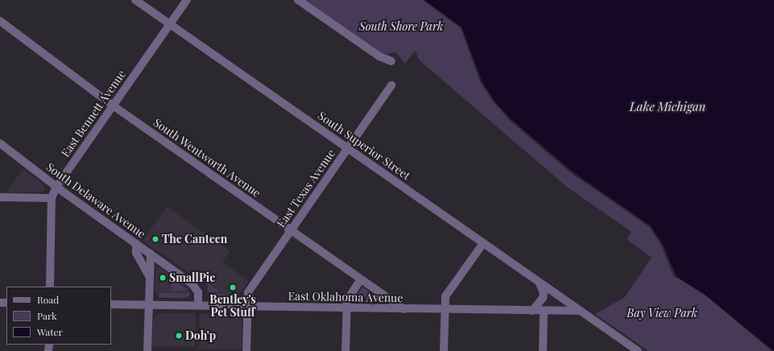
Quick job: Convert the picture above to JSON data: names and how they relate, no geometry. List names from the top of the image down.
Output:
{
  "streets": {
    "street": [
      "East Bennett Avenue",
      "South Superior Street",
      "South Wentworth Avenue",
      "East Texas Avenue",
      "South Delaware Avenue",
      "East Oklahoma Avenue"
    ]
  },
  "crossings": [
    ["East Bennett Avenue", "South Superior Street"],
    ["East Bennett Avenue", "South Wentworth Avenue"],
    ["East Bennett Avenue", "South Delaware Avenue"],
    ["South Superior Street", "East Texas Avenue"],
    ["South Superior Street", "East Oklahoma Avenue"],
    ["South Wentworth Avenue", "East Texas Avenue"],
    ["South Wentworth Avenue", "East Oklahoma Avenue"],
    ["East Texas Avenue", "East Oklahoma Avenue"],
    ["South Delaware Avenue", "East Oklahoma Avenue"]
  ],
  "water": ["Lake Michigan"],
  "parks": ["South Shore Park", "Bay View Park"],
  "places": [
    "The Canteen",
    "SmallPie",
    "Bentley's Pet Stuff",
    "Doh'p"
  ],
  "legend": ["Road", "Park", "Water"]
}
